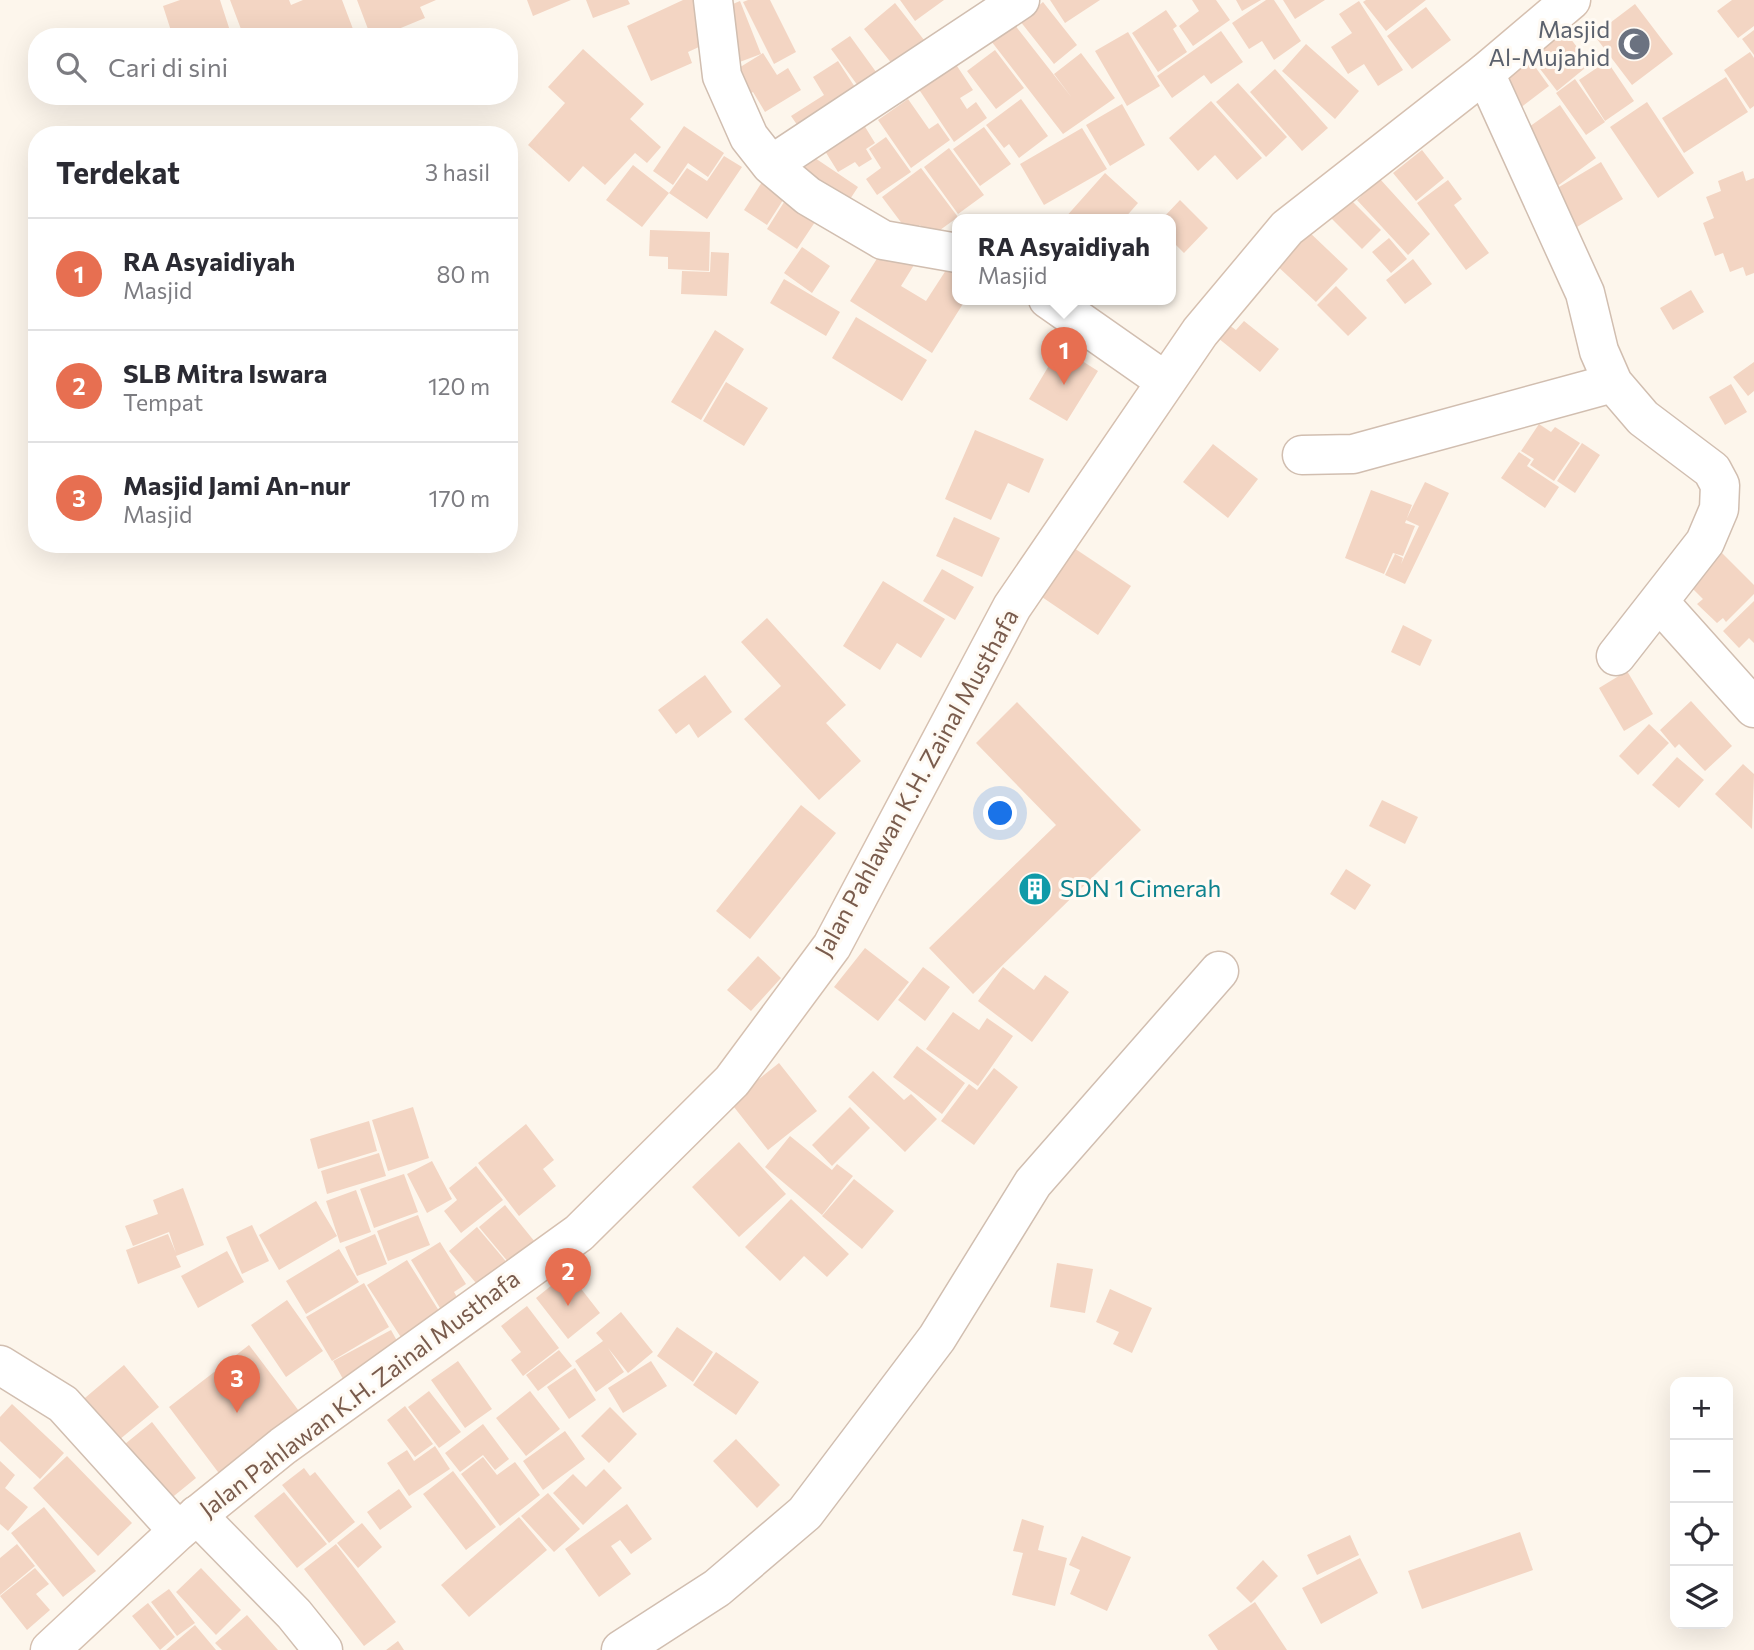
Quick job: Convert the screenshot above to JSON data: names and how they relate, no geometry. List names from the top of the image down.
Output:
{
  "streets": {
    "street": ["Jalan Pahlawan K.H. Zainal Musthafa"]
  },
  "places": {
    "mosque": ["Masjid Al-Mujahid"],
    "building": ["SDN 1 Cimerah"]
  },
  "page": {
    "search": "Cari di sini",
    "heading": ["Terdekat", "3 hasil"],
    "popup": ["RA Asyaidiyah", "Masjid"],
    "list": [
      {
        "mark": "1",
        "name": "RA Asyaidiyah",
        "note": "Masjid",
        "value": "80 m"
      },
      {
        "mark": "2",
        "name": "SLB Mitra Iswara",
        "note": "Tempat",
        "value": "120 m"
      },
      {
        "mark": "3",
        "name": "Masjid Jami An-nur",
        "note": "Masjid",
        "value": "170 m"
      }
    ],
    "pins": ["1", "2", "3"],
    "map_buttons": ["+", "−"]
  }
}
